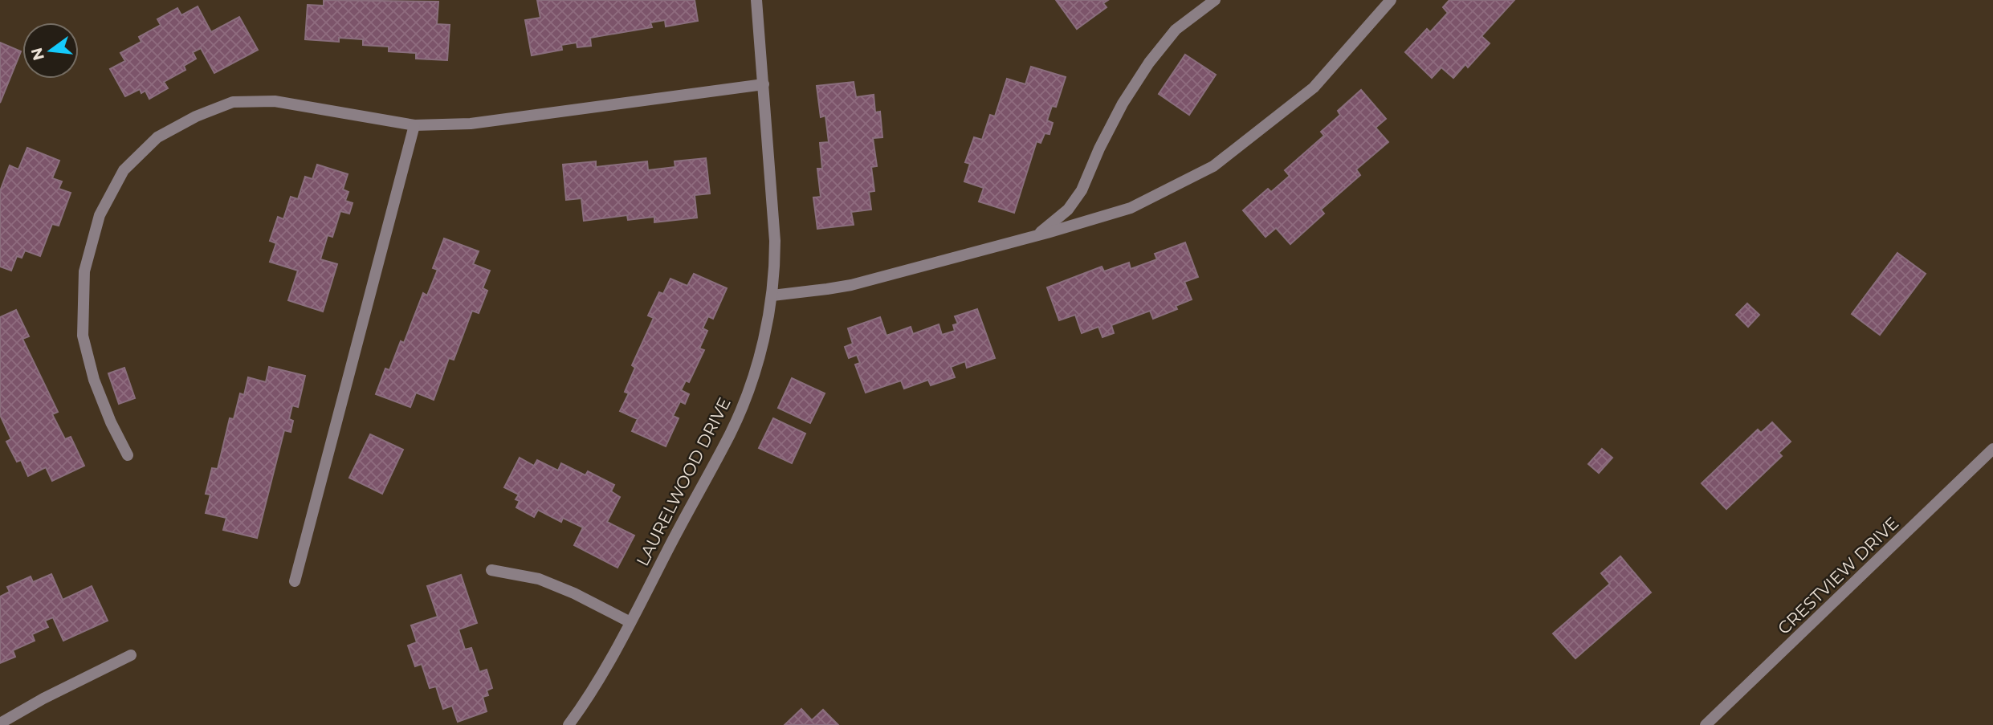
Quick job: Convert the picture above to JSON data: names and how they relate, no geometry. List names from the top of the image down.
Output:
{
  "streets": {
    "street": ["LAURELWOOD DRIVE", "CRESTVIEW DRIVE"]
  },
  "north": "left"
}
